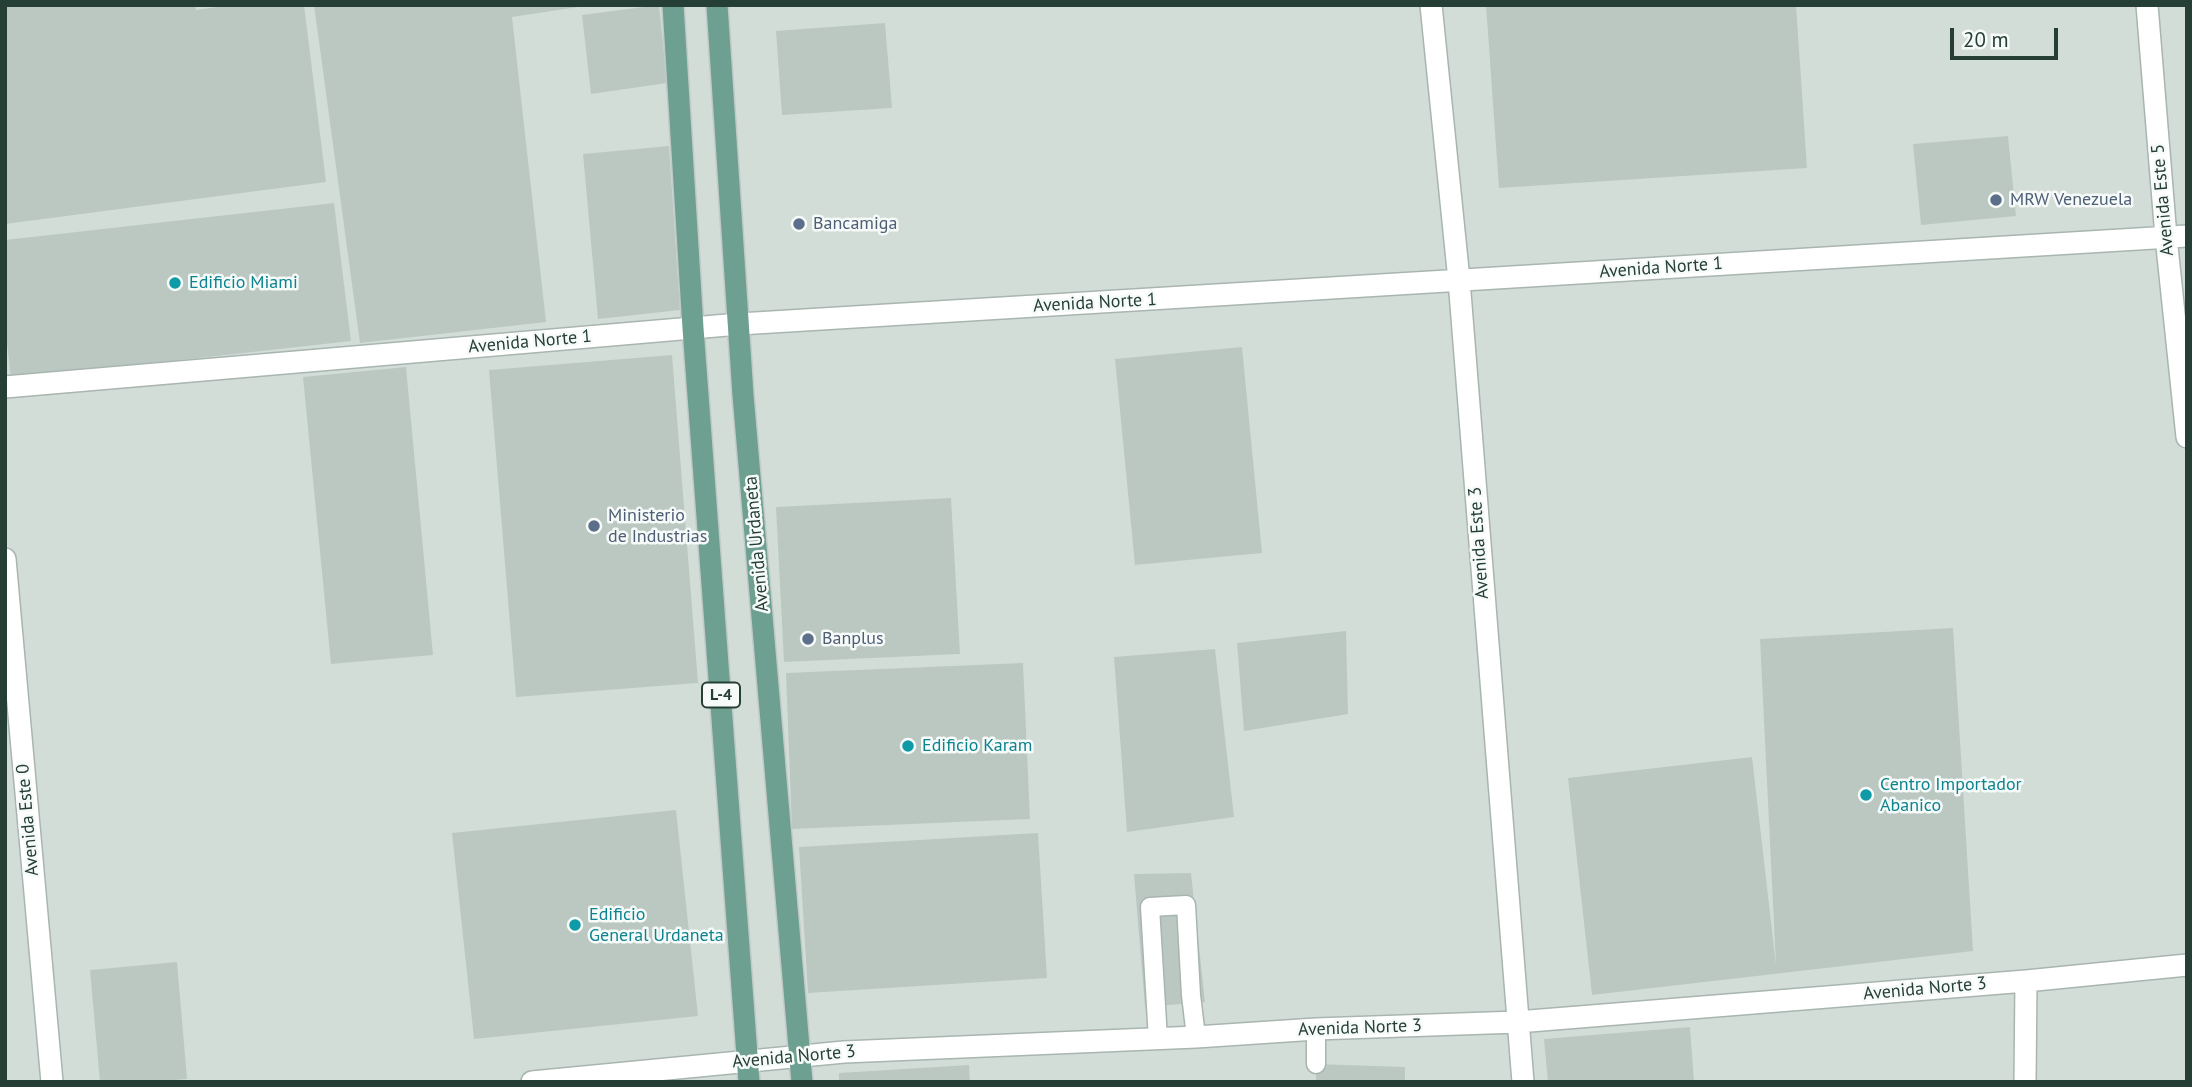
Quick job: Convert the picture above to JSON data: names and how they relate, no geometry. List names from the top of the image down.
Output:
{
  "streets": {
    "main road": ["Avenida Urdaneta", "L-4"],
    "street": [
      "Avenida Este 5",
      "Avenida Norte 1",
      "Avenida Este 3",
      "Avenida Este 0",
      "Avenida Norte 3"
    ]
  },
  "crossings": [
    ["Avenida Este 5", "Avenida Norte 1"],
    ["Avenida Norte 1", "Avenida Este 3"],
    ["Avenida Norte 1", "Avenida Urdaneta"],
    ["Avenida Norte 1", "L-4"],
    ["Avenida Este 3", "Avenida Norte 3"],
    ["Avenida Urdaneta", "Avenida Norte 3"],
    ["L-4", "Avenida Norte 3"]
  ],
  "places": [
    "MRW Venezuela",
    "Bancamiga",
    "Edificio Miami",
    "Ministerio de Industrias",
    "Banplus",
    "Edificio Karam",
    "Centro Importador Abanico",
    "Edificio General Urdaneta"
  ],
  "scale_bar": "20 m"
}
